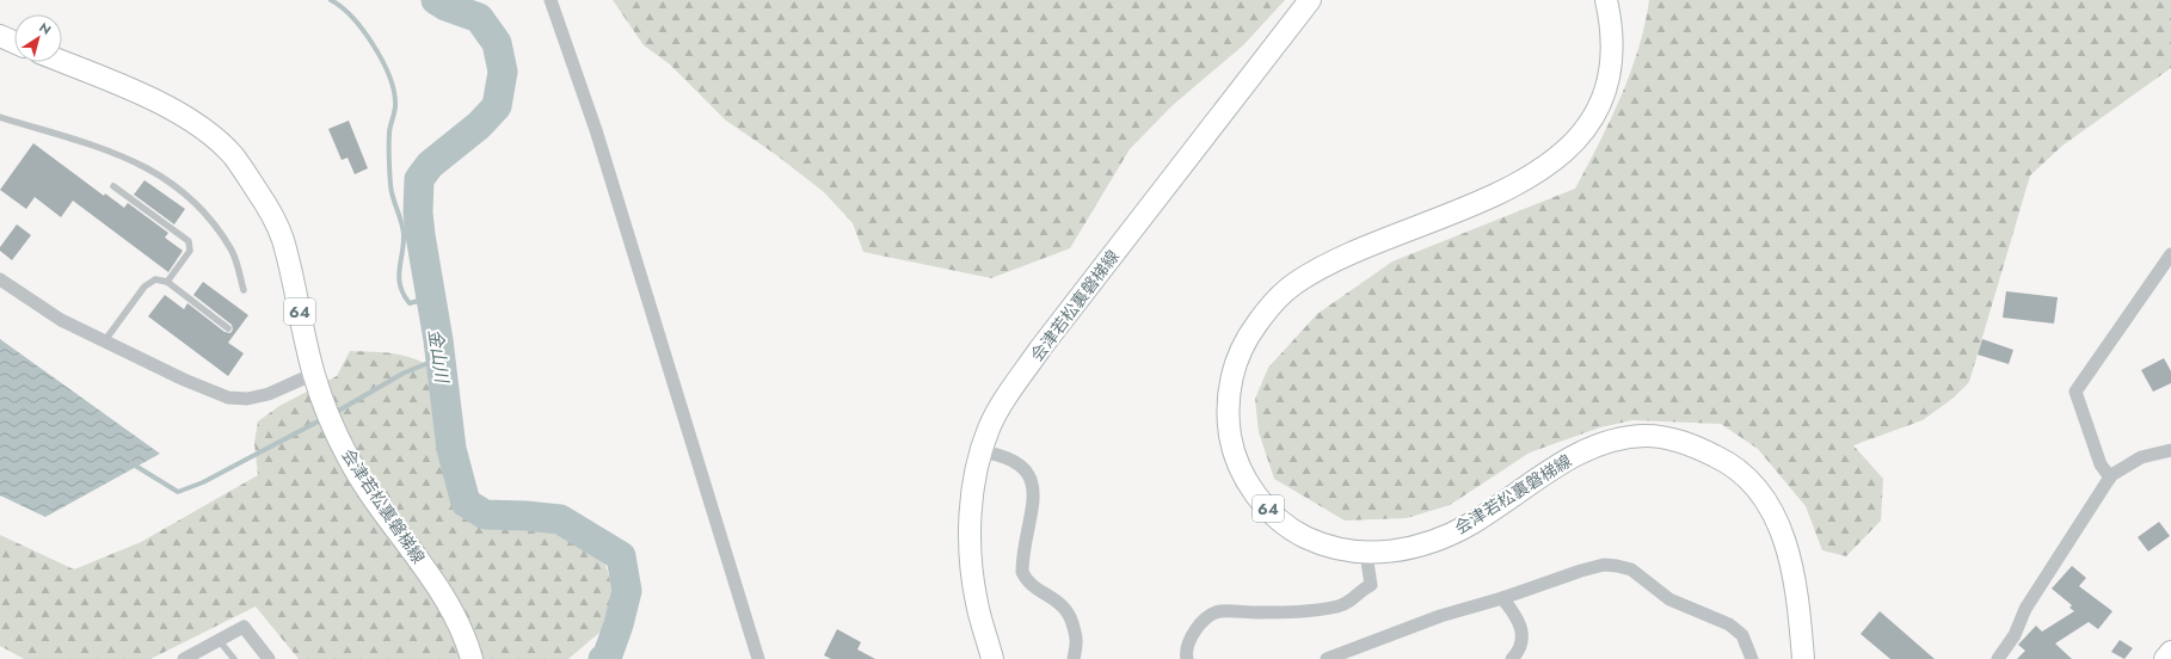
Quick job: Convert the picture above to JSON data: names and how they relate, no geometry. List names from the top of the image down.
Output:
{
  "streets": {
    "main road": ["会津若松裏磐梯線", "64"]
  },
  "water": ["金山川"],
  "north": "top right"
}
